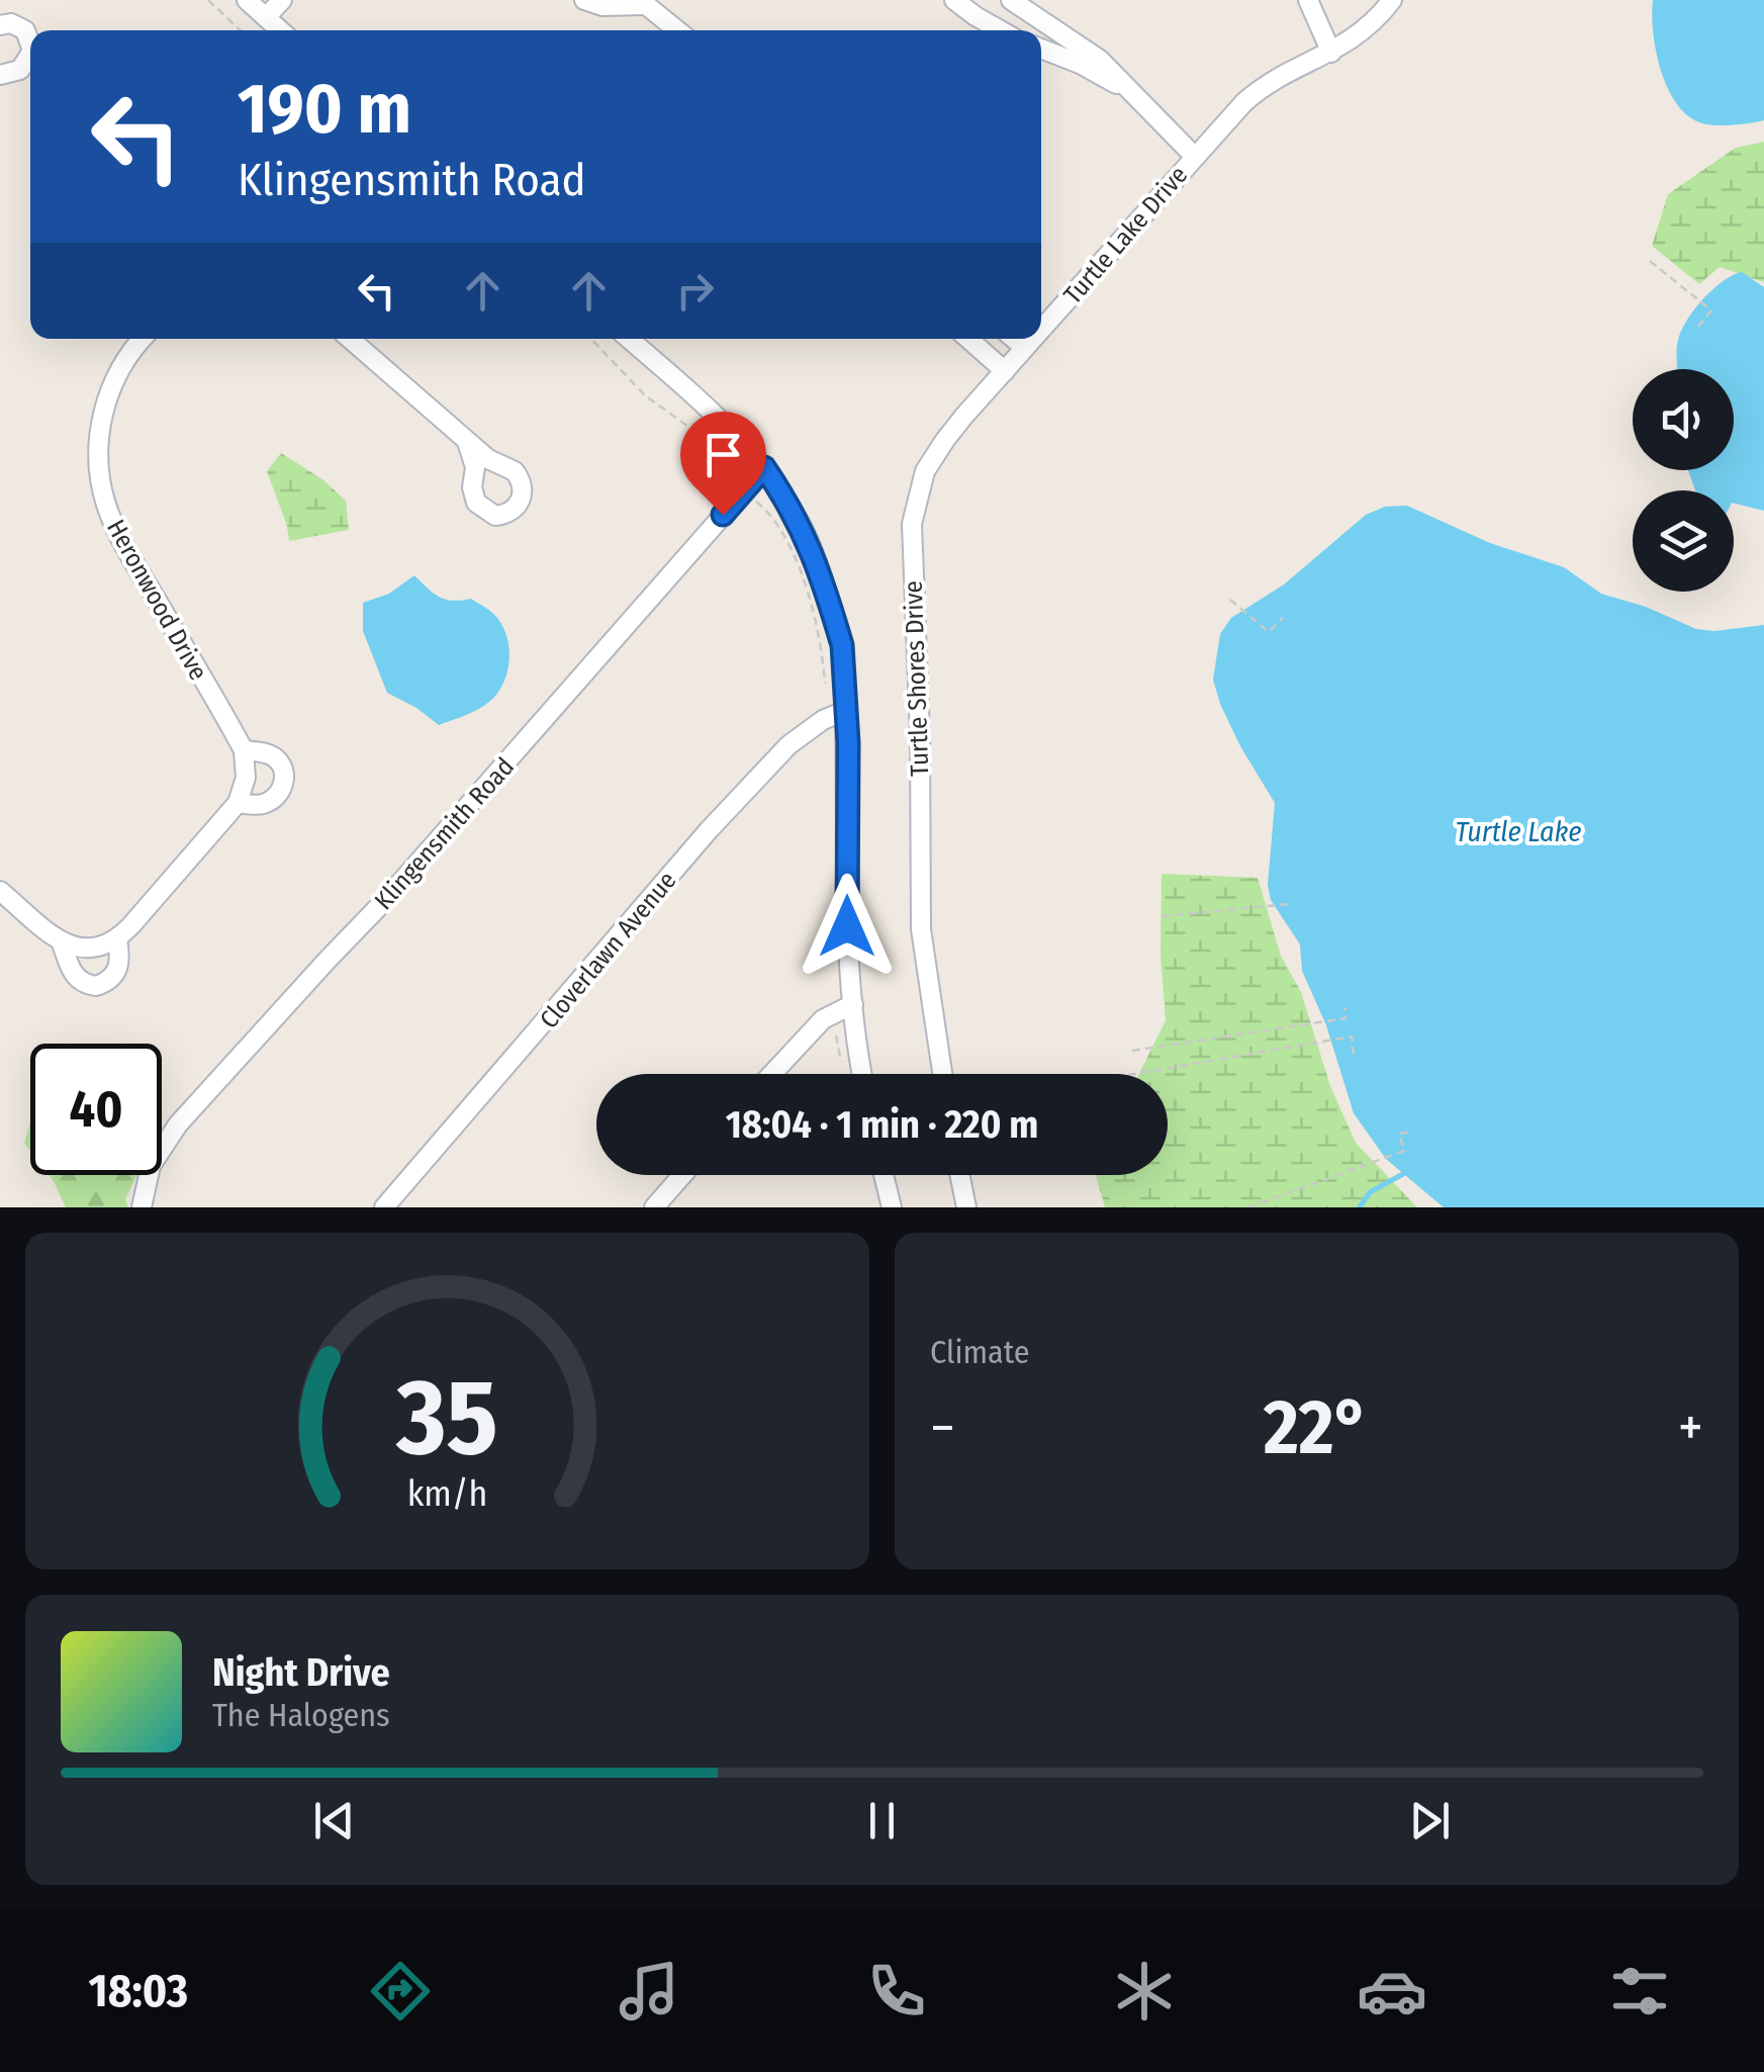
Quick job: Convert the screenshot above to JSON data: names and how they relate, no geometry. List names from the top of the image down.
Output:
{
  "streets": {
    "street": [
      "Turtle Lake Drive",
      "Heronwood Drive",
      "Turtle Shores Drive",
      "Klingensmith Road",
      "Cloverlawn Avenue"
    ]
  },
  "crossings": [
    ["Turtle Lake Drive", "Turtle Shores Drive"]
  ],
  "water": ["Turtle Lake"],
  "page": {
    "turn": ["190 m", "Klingensmith Road"],
    "limit": "40",
    "trip": "18:04 · 1 min · 220 m",
    "tile": "Climate",
    "heat": ["−", "22°", "+"],
    "song": ["Night Drive", "The Halogens"],
    "tabs": "18:03",
    "gauge": ["35", "km/h"]
  }
}
